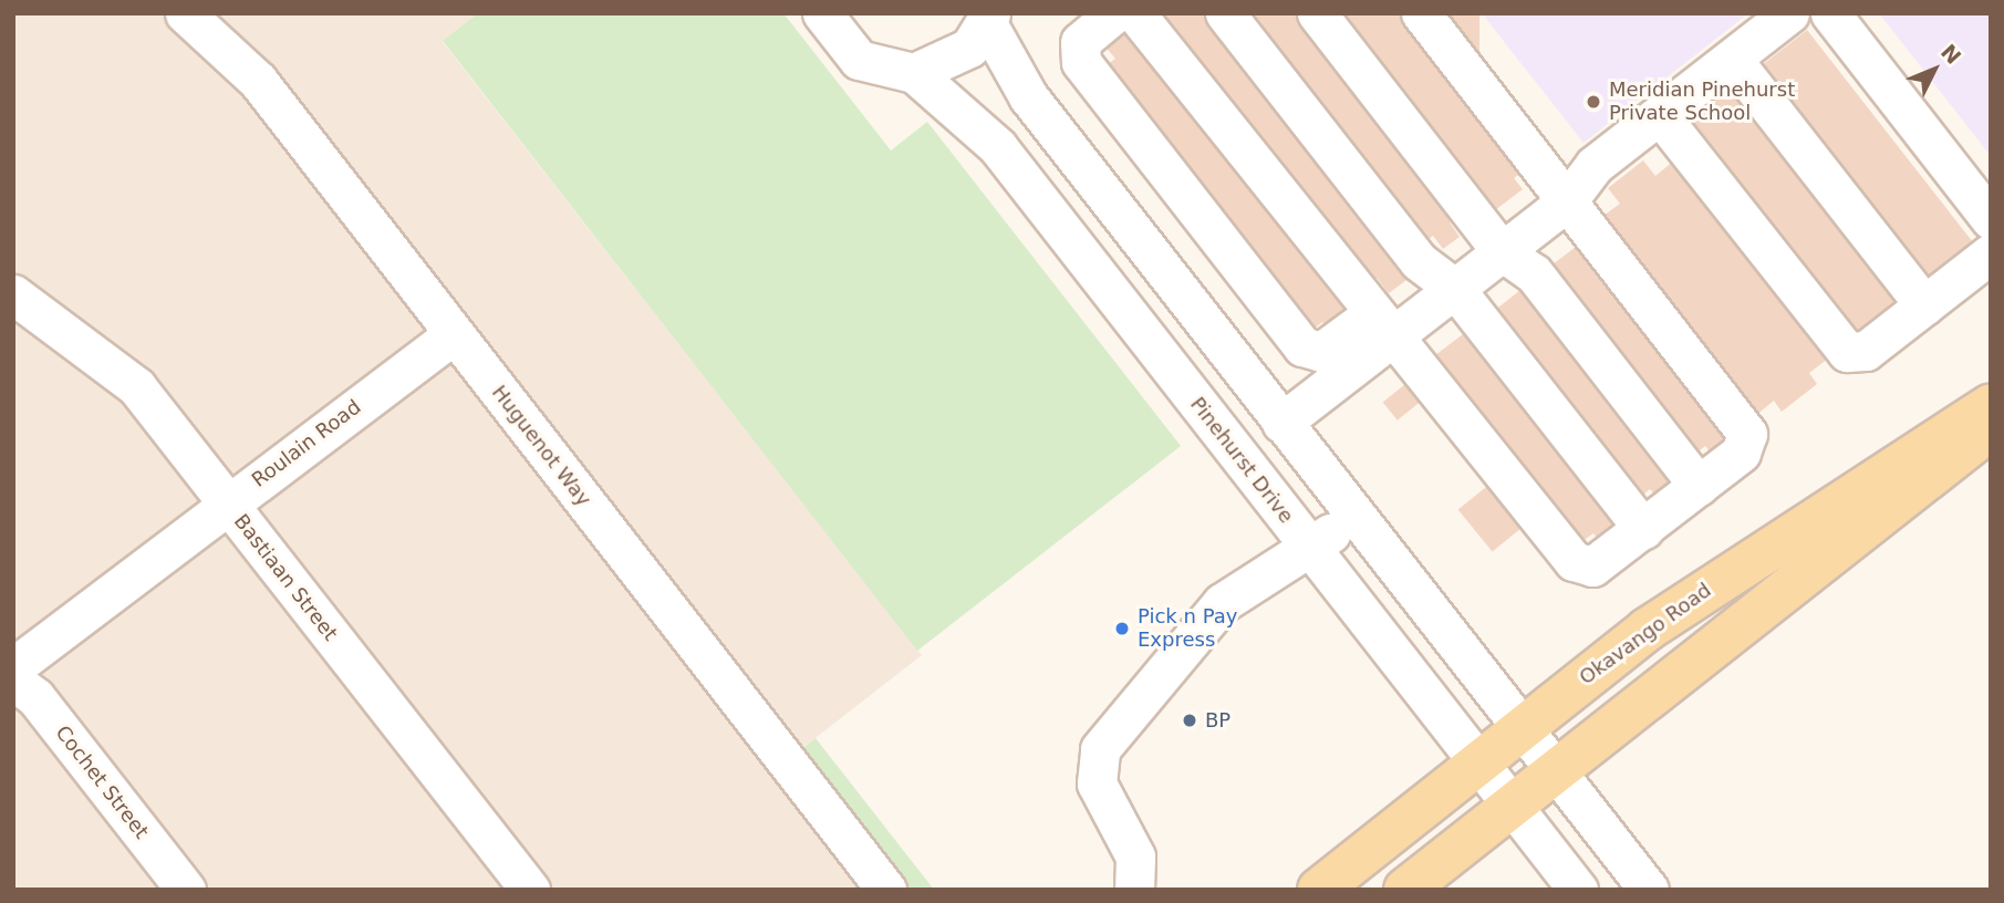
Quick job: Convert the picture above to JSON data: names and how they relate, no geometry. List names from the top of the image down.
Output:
{
  "streets": {
    "main road": ["Okavango Road"],
    "street": [
      "Roulain Road",
      "Huguenot Way",
      "Pinehurst Drive",
      "Bastiaan Street",
      "Cochet Street"
    ]
  },
  "crossings": [
    ["Roulain Road", "Huguenot Way"],
    ["Roulain Road", "Bastiaan Street"],
    ["Pinehurst Drive", "Okavango Road"]
  ],
  "places": ["Meridian Pinehurst Private School", "Pick n Pay Express", "BP"],
  "north": "top right"
}
